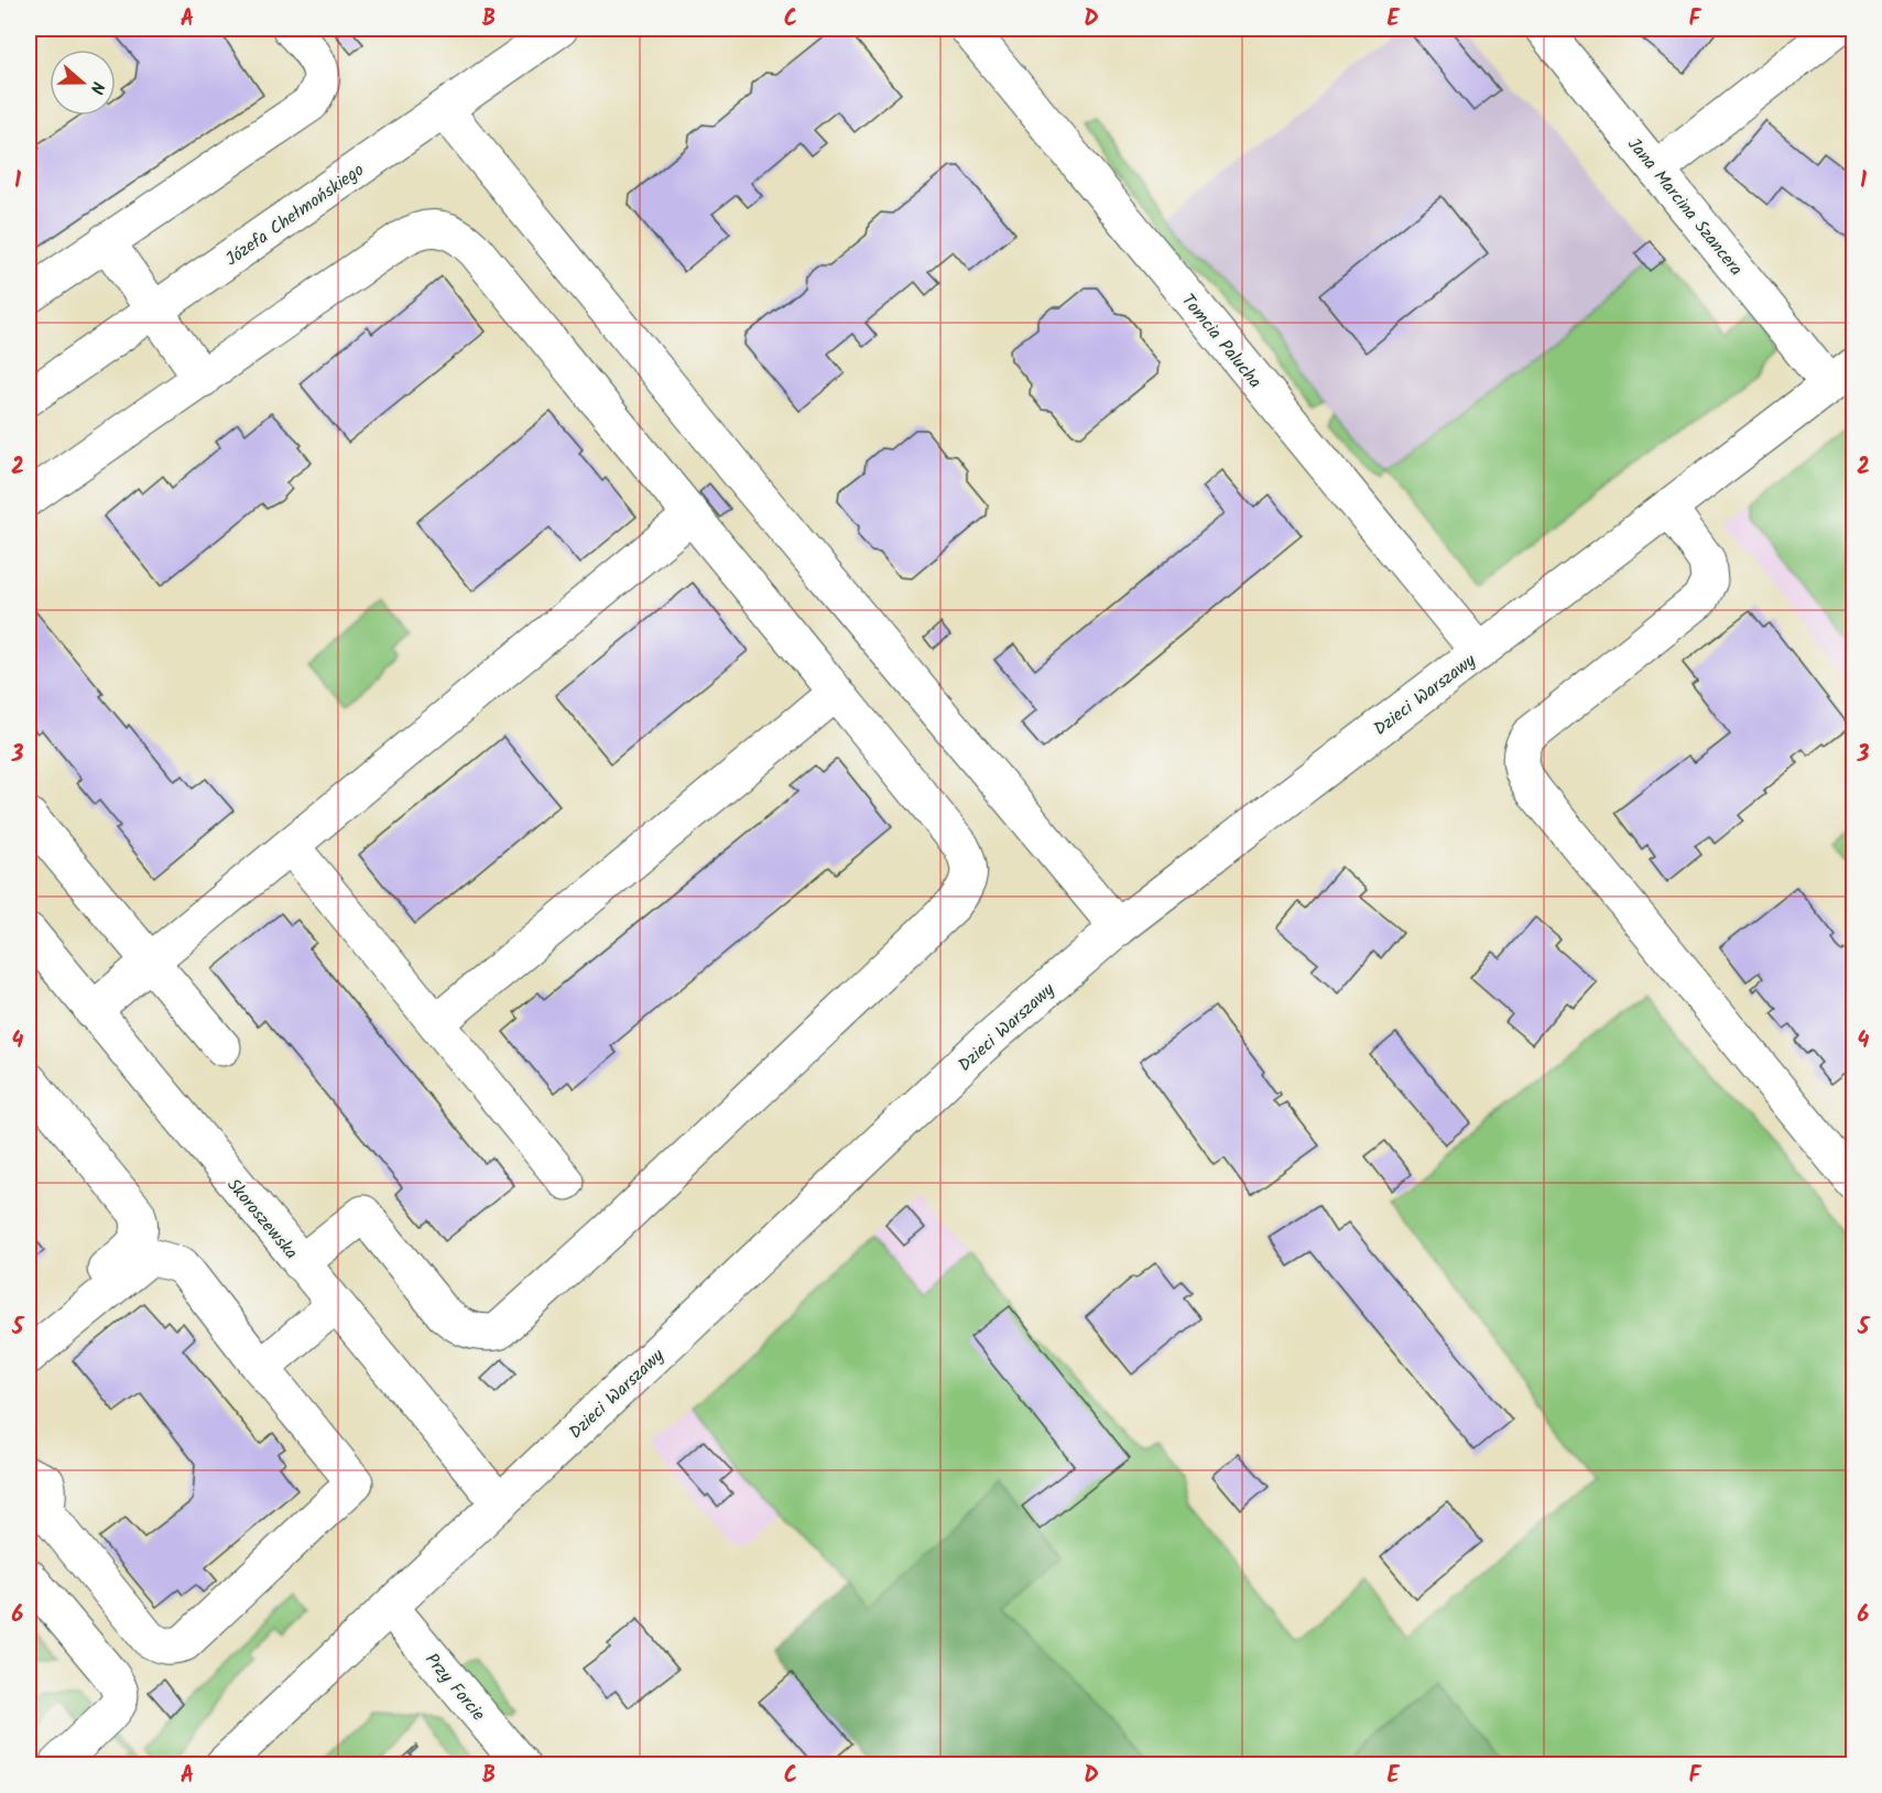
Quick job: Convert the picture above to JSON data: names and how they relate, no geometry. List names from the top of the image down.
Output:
{
  "streets": {
    "street": [
      "Jana Marcina Szancera",
      "Józefa Chełmońskiego",
      "Tomcia Palucha",
      "Dzieci Warszawy",
      "Skoroszewska",
      "Przy Forcie"
    ]
  },
  "crossings": [
    ["Jana Marcina Szancera", "Dzieci Warszawy"],
    ["Tomcia Palucha", "Dzieci Warszawy"],
    ["Dzieci Warszawy", "Skoroszewska"],
    ["Dzieci Warszawy", "Przy Forcie"]
  ],
  "north": "right",
  "grid": {
    "columns": [
      "A",
      "B",
      "C",
      "D",
      "E",
      "F"
    ],
    "rows": [
      "1",
      "2",
      "3",
      "4",
      "5",
      "6"
    ]
  }
}
